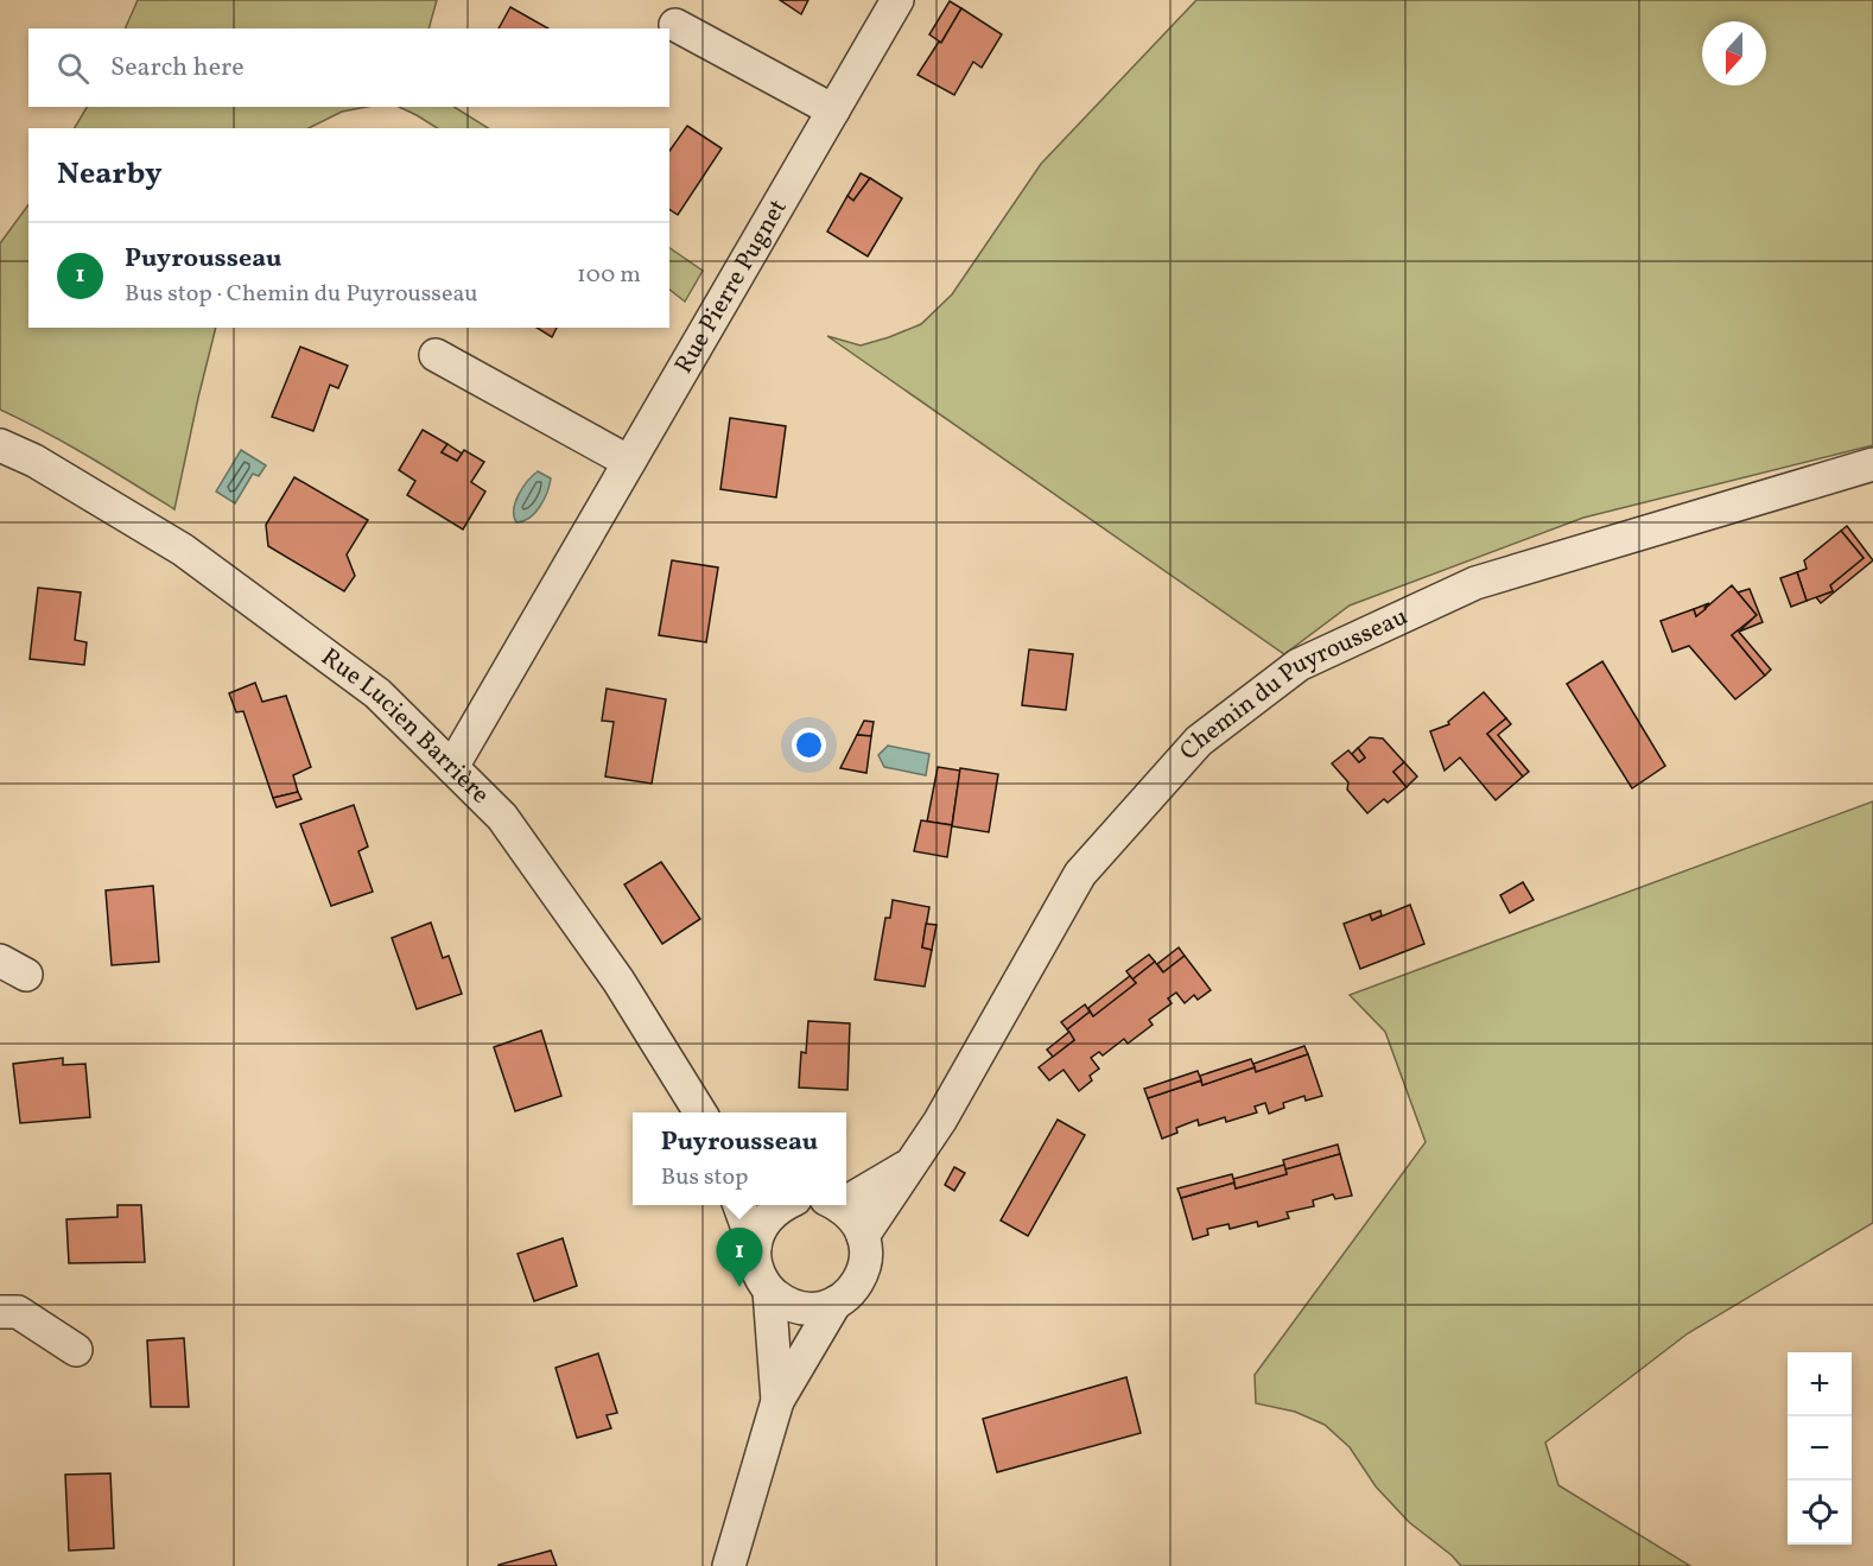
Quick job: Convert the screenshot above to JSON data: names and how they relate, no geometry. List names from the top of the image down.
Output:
{
  "streets": {
    "street": ["Rue Pierre Pugnet", "Chemin du Puyrousseau", "Rue Lucien Barrière"]
  },
  "crossings": [
    ["Rue Pierre Pugnet", "Rue Lucien Barrière"]
  ],
  "north": "bottom",
  "page": {
    "search": "Search here",
    "heading": "Nearby",
    "list": [
      {
        "mark": "1",
        "name": "Puyrousseau",
        "note": "Bus stop · Chemin du Puyrousseau",
        "value": "100 m"
      }
    ],
    "popup": ["Puyrousseau", "Bus stop"],
    "pins": "1",
    "map_buttons": ["+", "−"]
  }
}
